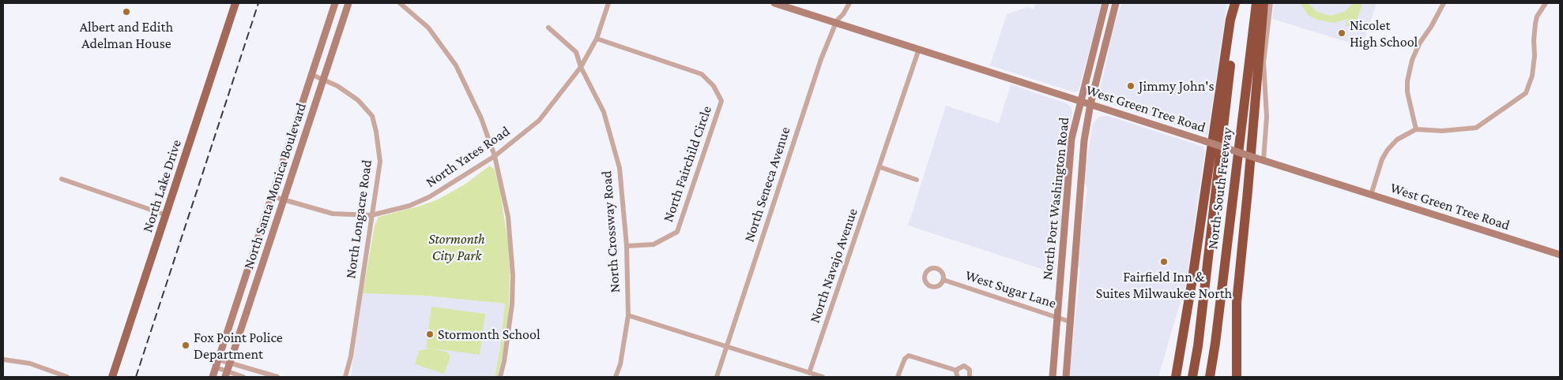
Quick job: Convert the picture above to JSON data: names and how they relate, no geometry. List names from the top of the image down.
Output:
{
  "streets": {
    "highway": ["North-South Freeway"],
    "main road": ["North Lake Drive"],
    "street": [
      "West Green Tree Road",
      "North Yates Road",
      "North Fairchild Circle",
      "North Seneca Avenue",
      "North Santa Monica Boulevard",
      "North Port Washington Road",
      "North Longacre Road",
      "North Crossway Road",
      "North Navajo Avenue",
      "West Sugar Lane"
    ]
  },
  "crossings": [
    ["West Green Tree Road", "North Seneca Avenue"],
    ["West Green Tree Road", "North Port Washington Road"],
    ["West Green Tree Road", "North Navajo Avenue"],
    ["North Yates Road", "North Fairchild Circle"],
    ["North Yates Road", "North Santa Monica Boulevard"],
    ["North Yates Road", "North Longacre Road"],
    ["North Yates Road", "North Crossway Road"],
    ["North Fairchild Circle", "North Crossway Road"],
    ["North Santa Monica Boulevard", "North Longacre Road"],
    ["North Port Washington Road", "West Sugar Lane"]
  ],
  "parks": ["Stormonth City Park"],
  "places": [
    "Albert and Edith Adelman House",
    "Nicolet High School",
    "Jimmy John's",
    "Fairfield Inn & Suites Milwaukee North",
    "Stormonth School",
    "Fox Point Police Department"
  ]
}
